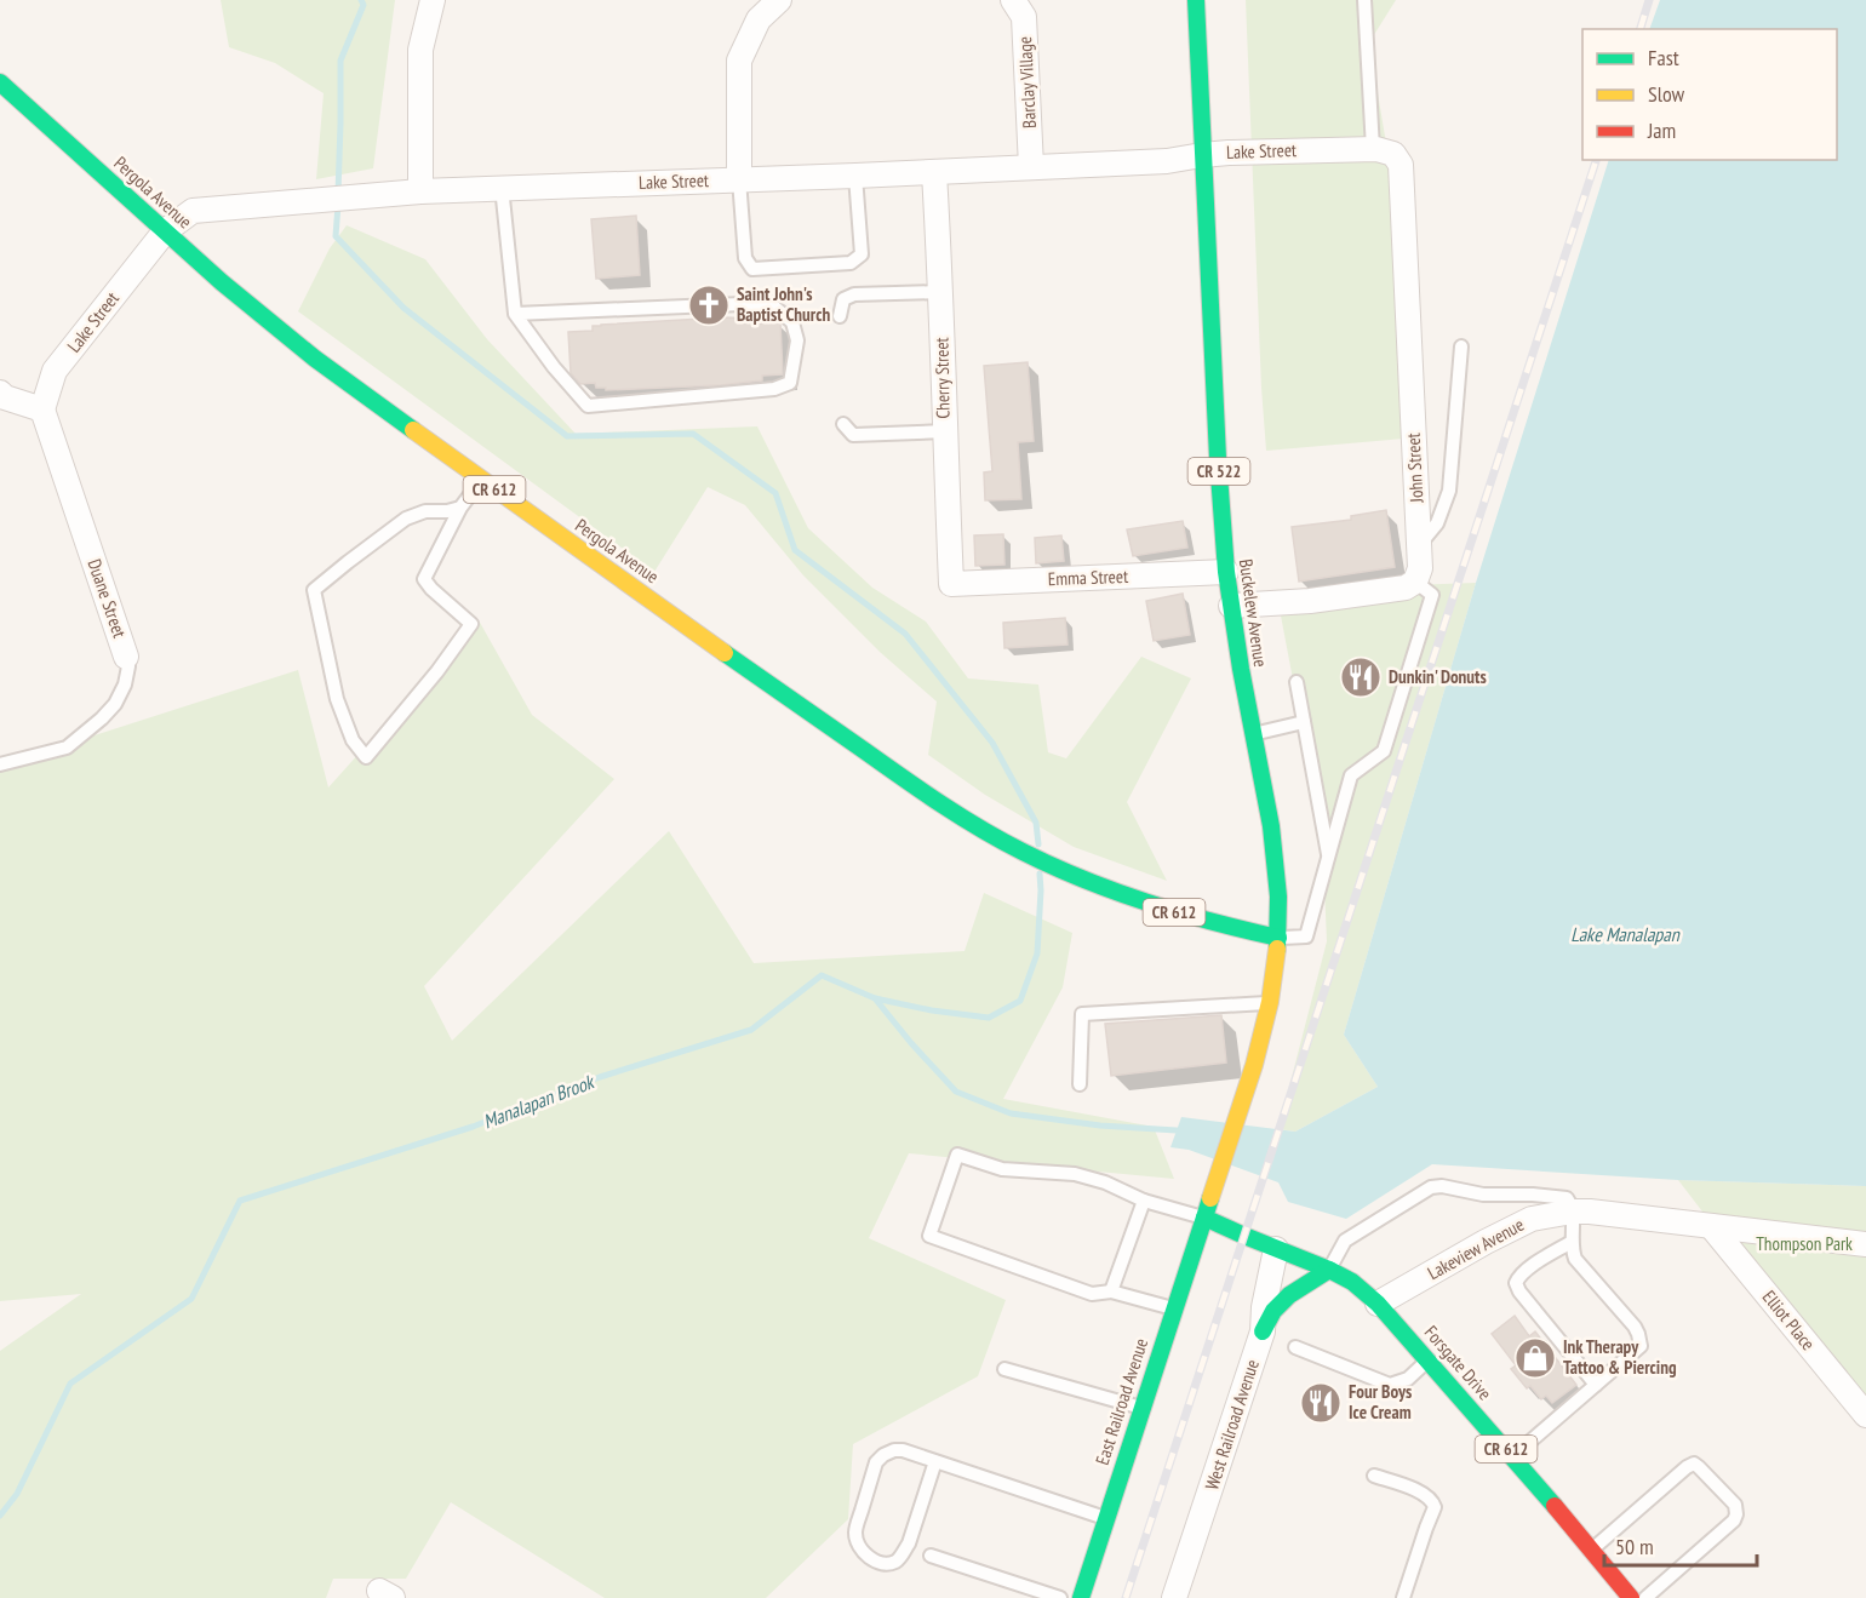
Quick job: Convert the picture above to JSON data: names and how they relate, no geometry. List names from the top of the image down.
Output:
{
  "streets": {
    "main road": [
      "Pergola Avenue",
      "CR 522",
      "CR 612",
      "Buckelew Avenue",
      "Forsgate Drive",
      "East Railroad Avenue"
    ],
    "street": [
      "Barclay Village",
      "Lake Street",
      "Cherry Street",
      "John Street",
      "Emma Street",
      "Duane Street",
      "Lakeview Avenue",
      "Elliot Place",
      "West Railroad Avenue"
    ]
  },
  "crossings": [
    ["Barclay Village", "Lake Street"],
    ["Lake Street", "Pergola Avenue"],
    ["Lake Street", "Cherry Street"],
    ["Lake Street", "John Street"],
    ["Lake Street", "Duane Street"],
    ["Lake Street", "Buckelew Avenue"],
    ["Pergola Avenue", "Buckelew Avenue"],
    ["Cherry Street", "Emma Street"],
    ["Emma Street", "Buckelew Avenue"],
    ["Buckelew Avenue", "Forsgate Drive"],
    ["Buckelew Avenue", "East Railroad Avenue"],
    ["Lakeview Avenue", "Elliot Place"],
    ["Lakeview Avenue", "Forsgate Drive"],
    ["Forsgate Drive", "East Railroad Avenue"],
    ["Forsgate Drive", "West Railroad Avenue"]
  ],
  "water": ["Lake Manalapan", "Manalapan Brook"],
  "parks": ["Thompson Park"],
  "places": {
    "church": ["Saint John's Baptist Church"],
    "restaurant": ["Dunkin' Donuts", "Four Boys Ice Cream"],
    "shop": ["Ink Therapy Tattoo & Piercing"]
  },
  "legend": ["Fast", "Slow", "Jam"],
  "scale_bar": "50 m"
}
